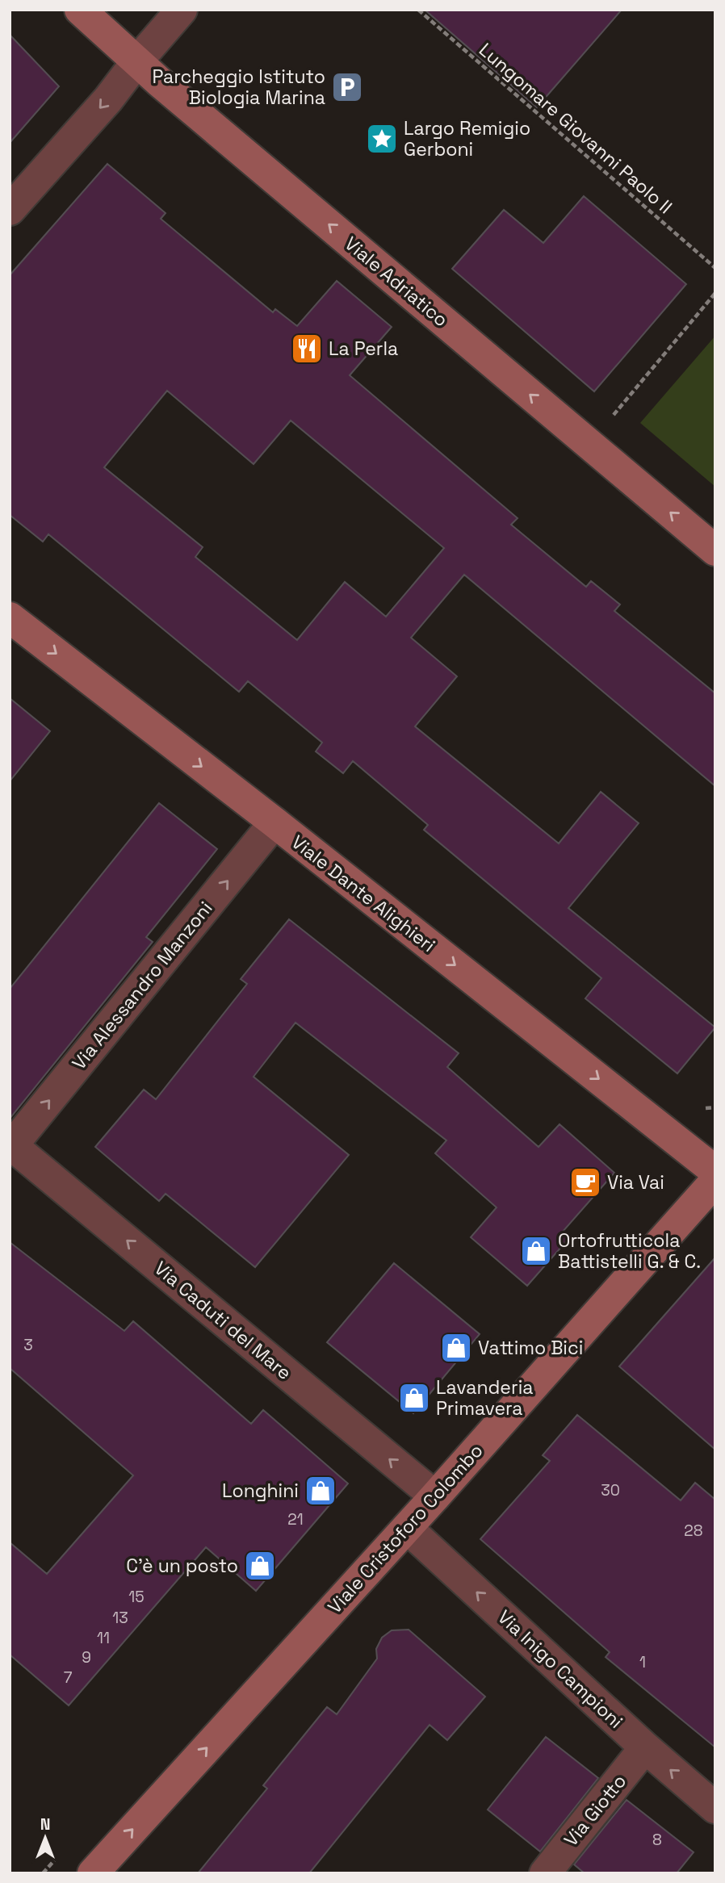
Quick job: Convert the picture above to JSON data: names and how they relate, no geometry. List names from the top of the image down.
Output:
{
  "streets": {
    "street": [
      "Viale Adriatico",
      "Viale Dante Alighieri",
      "Via Alessandro Manzoni",
      "Via Caduti del Mare",
      "Viale Cristoforo Colombo",
      "Via Inigo Campioni",
      "Via Giotto"
    ],
    "path": ["Lungomare Giovanni Paolo II"]
  },
  "crossings": [
    ["Viale Dante Alighieri", "Via Alessandro Manzoni"],
    ["Via Alessandro Manzoni", "Via Caduti del Mare"],
    ["Via Caduti del Mare", "Viale Cristoforo Colombo"],
    ["Viale Cristoforo Colombo", "Via Inigo Campioni"],
    ["Via Inigo Campioni", "Via Giotto"]
  ],
  "one_way": [
    "Viale Adriatico",
    "Viale Dante Alighieri",
    "Via Alessandro Manzoni",
    "Via Caduti del Mare",
    "Viale Cristoforo Colombo",
    "Via Inigo Campioni"
  ],
  "places": {
    "parking": ["Parcheggio Istituto Biologia Marina"],
    "place": ["Largo Remigio Gerboni"],
    "restaurant": ["La Perla"],
    "cafe": ["Via Vai"],
    "shop": [
      "Ortofrutticola Battistelli G. & C.",
      "Vattimo Bici",
      "Lavanderia Primavera",
      "Longhini",
      "C'è un posto"
    ]
  },
  "house_numbers": [
    "3",
    "30",
    "21",
    "28",
    "15",
    "13",
    "11",
    "9",
    "1",
    "7",
    "8"
  ],
  "north": "top"
}
